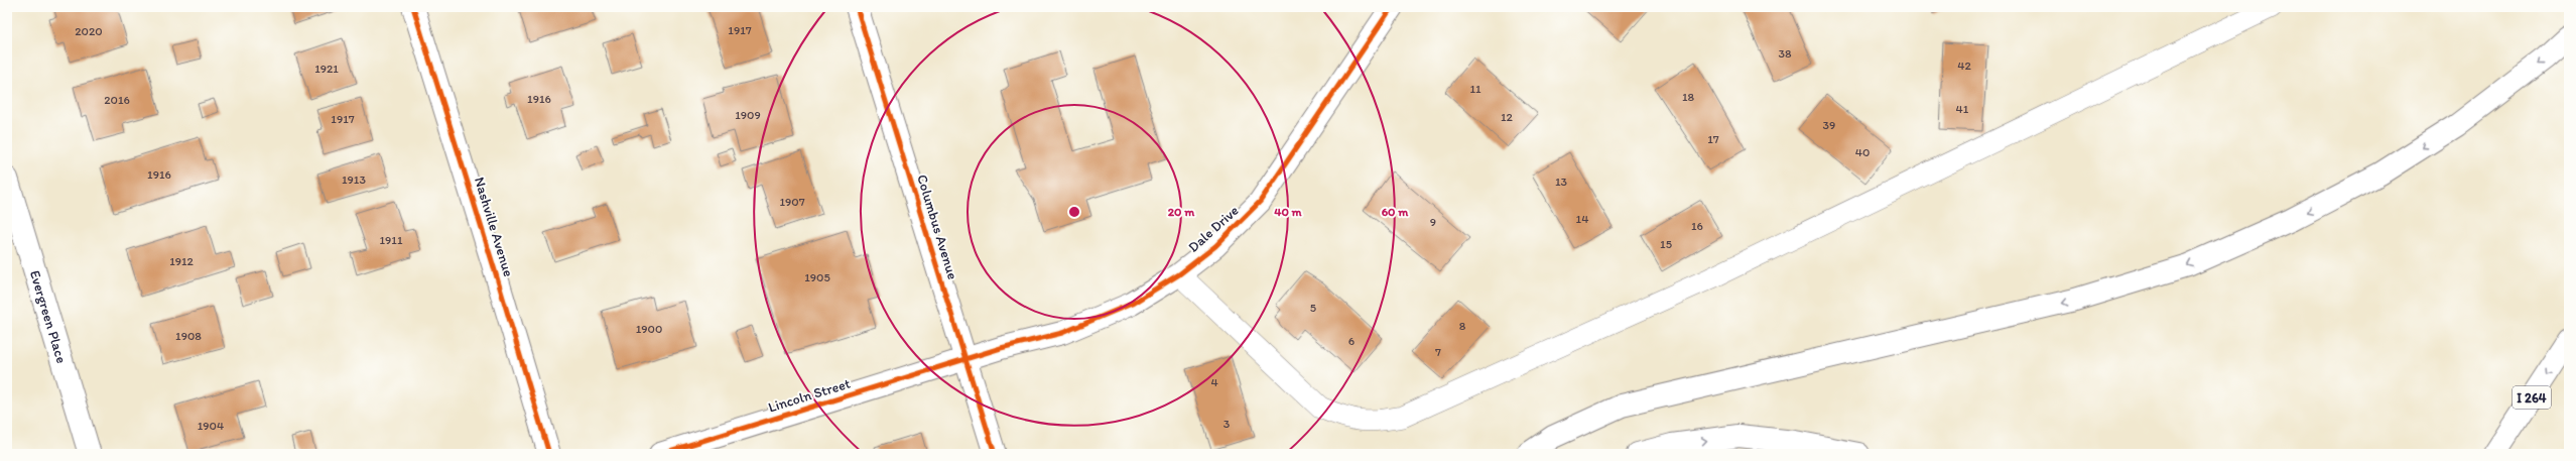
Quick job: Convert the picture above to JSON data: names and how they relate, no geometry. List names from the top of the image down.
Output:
{
  "streets": {
    "main road": [
      "Nashville Avenue",
      "Columbus Avenue",
      "Dale Drive",
      "Evergreen Place",
      "Lincoln Street",
      "I 264"
    ]
  },
  "crossings": [
    ["Columbus Avenue", "Dale Drive"],
    ["Columbus Avenue", "Lincoln Street"],
    ["Dale Drive", "Lincoln Street"]
  ],
  "house_numbers": [
    "1917",
    "2020",
    "38",
    "42",
    "1921",
    "11",
    "18",
    "1916",
    "2016",
    "41",
    "1909",
    "12",
    "1917",
    "39",
    "17",
    "40",
    "1916",
    "1913",
    "13",
    "1907",
    "14",
    "9",
    "16",
    "1911",
    "15",
    "1912",
    "1905",
    "5",
    "8",
    "1900",
    "1908",
    "6",
    "7",
    "4",
    "3",
    "1904"
  ],
  "rings": ["20 m", "40 m", "60 m"]
}
